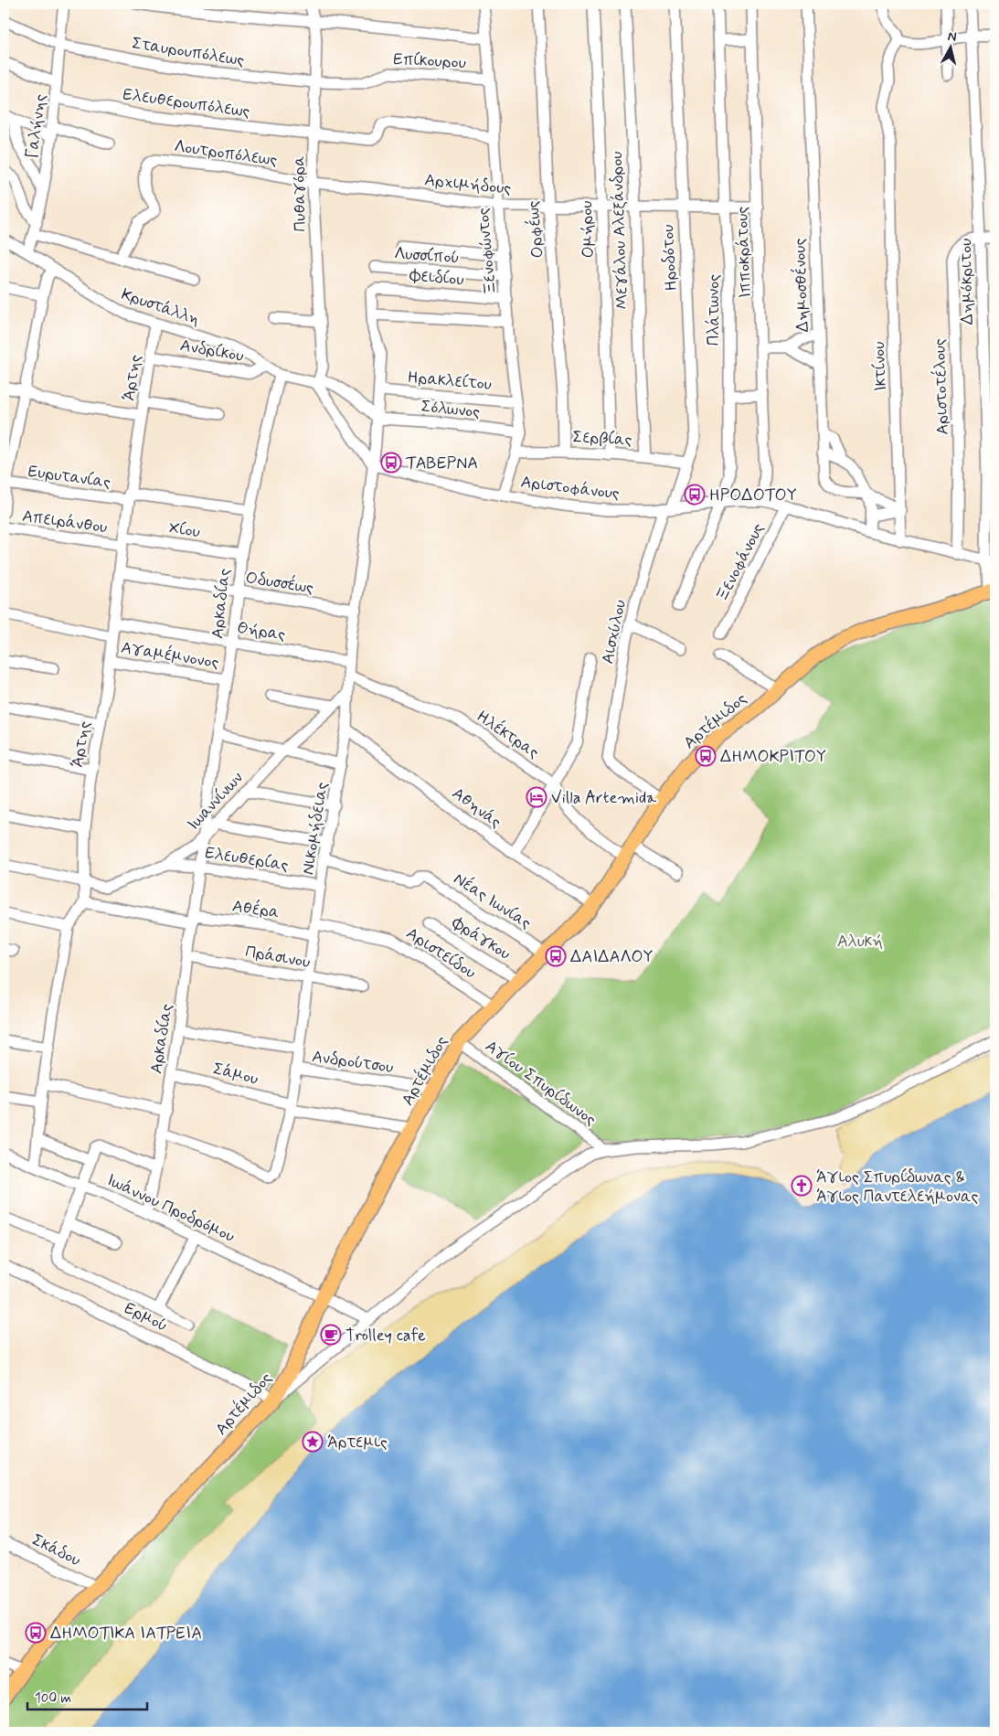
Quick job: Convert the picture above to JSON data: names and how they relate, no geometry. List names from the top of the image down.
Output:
{
  "streets": {
    "main road": ["Αρτέμιδος"],
    "street": [
      "Σταυρουπόλεως",
      "Επίκουρου",
      "Ελευθερουπόλεως",
      "Γαλήνης",
      "Λουτροπόλεως",
      "Αρχιμήδους",
      "Πυθαγόρα",
      "Ορφέως",
      "Ομήρου",
      "Μεγάλου Αλεξάνδρου",
      "Ξενοφώντος",
      "Ιπποκράτους",
      "Λυσσίπού",
      "Ηροδότου",
      "Φειδίου",
      "Δημόκριτου",
      "Δημοσθένους",
      "Κρυστάλλη",
      "Πλάτωνος",
      "Ανδρίκου",
      "Ικτίνου",
      "Άρτης",
      "Ηρακλείτου",
      "Αριστοτέλους",
      "Σόλωνος",
      "Σερβίας",
      "Ευρυτανίας",
      "Αριστοφάνους",
      "Απειράνθου",
      "Χίου",
      "Ξενοφάνους",
      "Οδυσσέως",
      "Αρκαδίας",
      "Θήρας",
      "Αισχύλου",
      "Αγαμέμνονος",
      "Ηλέκτρας",
      "Ιωαννίνων",
      "Αθηνάς",
      "Νικομήδειας",
      "Ελευθερίας",
      "Νέας Ιωνίας",
      "Αθέρα",
      "Φράγκου",
      "Αριστείδου",
      "Πράσινου",
      "Ανδρούτσου",
      "Σάμου",
      "Αγίου Σπυρίδωνος",
      "Ιωάννου Προδρόμου",
      "Ερμού",
      "Σκάδου"
    ]
  },
  "crossings": [
    ["Σταυρουπόλεως", "Επίκουρου"],
    ["Σταυρουπόλεως", "Γαλήνης"],
    ["Σταυρουπόλεως", "Πυθαγόρα"],
    ["Επίκουρου", "Πυθαγόρα"],
    ["Επίκουρου", "Ξενοφώντος"],
    ["Ελευθερουπόλεως", "Γαλήνης"],
    ["Ελευθερουπόλεως", "Πυθαγόρα"],
    ["Ελευθερουπόλεως", "Ξενοφώντος"],
    ["Γαλήνης", "Κρυστάλλη"],
    ["Λουτροπόλεως", "Αρχιμήδους"],
    ["Λουτροπόλεως", "Πυθαγόρα"],
    ["Αρχιμήδους", "Πυθαγόρα"],
    ["Αρχιμήδους", "Ορφέως"],
    ["Αρχιμήδους", "Ομήρου"],
    ["Αρχιμήδους", "Μεγάλου Αλεξάνδρου"],
    ["Αρχιμήδους", "Ξενοφώντος"],
    ["Αρχιμήδους", "Ιπποκράτους"],
    ["Αρχιμήδους", "Ηροδότου"],
    ["Αρχιμήδους", "Πλάτωνος"],
    ["Πυθαγόρα", "Κρυστάλλη"],
    ["Ορφέως", "Σερβίας"],
    ["Ομήρου", "Σερβίας"],
    ["Μεγάλου Αλεξάνδρου", "Σερβίας"],
    ["Ξενοφώντος", "Λυσσίπού"],
    ["Ξενοφώντος", "Φειδίου"],
    ["Ξενοφώντος", "Ηρακλείτου"],
    ["Ξενοφώντος", "Σόλωνος"],
    ["Ξενοφώντος", "Σερβίας"],
    ["Ξενοφώντος", "Αριστοφάνους"],
    ["Ιπποκράτους", "Αριστοφάνους"],
    ["Ηροδότου", "Σερβίας"],
    ["Ηροδότου", "Αριστοφάνους"],
    ["Ηροδότου", "Αισχύλου"],
    ["Φειδίου", "Νικομήδειας"],
    ["Δημόκριτου", "Αριστοτέλους"],
    ["Δημόκριτου", "Αριστοφάνους"],
    ["Δημόκριτου", "Αρτέμιδος"],
    ["Κρυστάλλη", "Ανδρίκου"],
    ["Κρυστάλλη", "Άρτης"],
    ["Κρυστάλλη", "Σόλωνος"],
    ["Κρυστάλλη", "Αρκαδίας"],
    ["Κρυστάλλη", "Νικομήδειας"],
    ["Πλάτωνος", "Αριστοφάνους"],
    ["Ανδρίκου", "Άρτης"],
    ["Ικτίνου", "Αριστοφάνους"],
    ["Άρτης", "Ευρυτανίας"],
    ["Άρτης", "Απειράνθου"],
    ["Άρτης", "Χίου"],
    ["Άρτης", "Οδυσσέως"],
    ["Άρτης", "Θήρας"],
    ["Άρτης", "Αγαμέμνονος"],
    ["Άρτης", "Ιωαννίνων"],
    ["Άρτης", "Αθέρα"],
    ["Ηρακλείτου", "Νικομήδειας"],
    ["Αριστοτέλους", "Αριστοφάνους"],
    ["Σόλωνος", "Νικομήδειας"],
    ["Ευρυτανίας", "Αρκαδίας"],
    ["Αριστοφάνους", "Ξενοφάνους"],
    ["Αριστοφάνους", "Αισχύλου"],
    ["Αριστοφάνους", "Νικομήδειας"],
    ["Απειράνθου", "Χίου"],
    ["Χίου", "Αρκαδίας"],
    ["Οδυσσέως", "Αρκαδίας"],
    ["Οδυσσέως", "Νικομήδειας"],
    ["Αρκαδίας", "Θήρας"],
    ["Αρκαδίας", "Αγαμέμνονος"],
    ["Αρκαδίας", "Ιωαννίνων"],
    ["Αρκαδίας", "Νικομήδειας"],
    ["Αρκαδίας", "Ελευθερίας"],
    ["Αρκαδίας", "Αθέρα"],
    ["Αρκαδίας", "Πράσινου"],
    ["Αρκαδίας", "Σάμου"],
    ["Αρκαδίας", "Ιωάννου Προδρόμου"],
    ["Θήρας", "Νικομήδειας"],
    ["Αισχύλου", "Αρτέμιδος"],
    ["Αρτέμιδος", "Ηλέκτρας"],
    ["Αρτέμιδος", "Αθηνάς"],
    ["Αρτέμιδος", "Νέας Ιωνίας"],
    ["Αρτέμιδος", "Φράγκου"],
    ["Αρτέμιδος", "Αριστείδου"],
    ["Αρτέμιδος", "Ανδρούτσου"],
    ["Αρτέμιδος", "Σάμου"],
    ["Αρτέμιδος", "Αγίου Σπυρίδωνος"],
    ["Αρτέμιδος", "Ιωάννου Προδρόμου"],
    ["Αρτέμιδος", "Ερμού"],
    ["Αρτέμιδος", "Σκάδου"],
    ["Ηλέκτρας", "Νικομήδειας"],
    ["Ιωαννίνων", "Νικομήδειας"],
    ["Ιωαννίνων", "Ελευθερίας"],
    ["Ιωαννίνων", "Αθέρα"],
    ["Αθηνάς", "Νικομήδειας"],
    ["Νικομήδειας", "Ελευθερίας"],
    ["Νικομήδειας", "Νέας Ιωνίας"],
    ["Νικομήδειας", "Αθέρα"],
    ["Νικομήδειας", "Αριστείδου"],
    ["Νικομήδειας", "Πράσινου"],
    ["Νικομήδειας", "Ανδρούτσου"],
    ["Νικομήδειας", "Σάμου"]
  ],
  "parks": ["Αλυκή"],
  "places": {
    "bus stop": [
      "ΤΑΒΕΡΝΑ",
      "ΗΡΟΔΟΤΟΥ",
      "ΔΗΜΟΚΡΙΤΟΥ",
      "ΔΑΙΔΑΛΟΥ",
      "ΔΗΜΟΤΙΚΑ ΙΑΤΡΕΙΑ"
    ],
    "hotel": ["Villa Artemida"],
    "church": ["Άγιος Σπυρίδωνας & Άγιος Παντελεήμονας"],
    "cafe": ["Trolley cafe"],
    "place": ["Άρτεμις"]
  },
  "scale_bar": "100 m",
  "north": "top"
}
